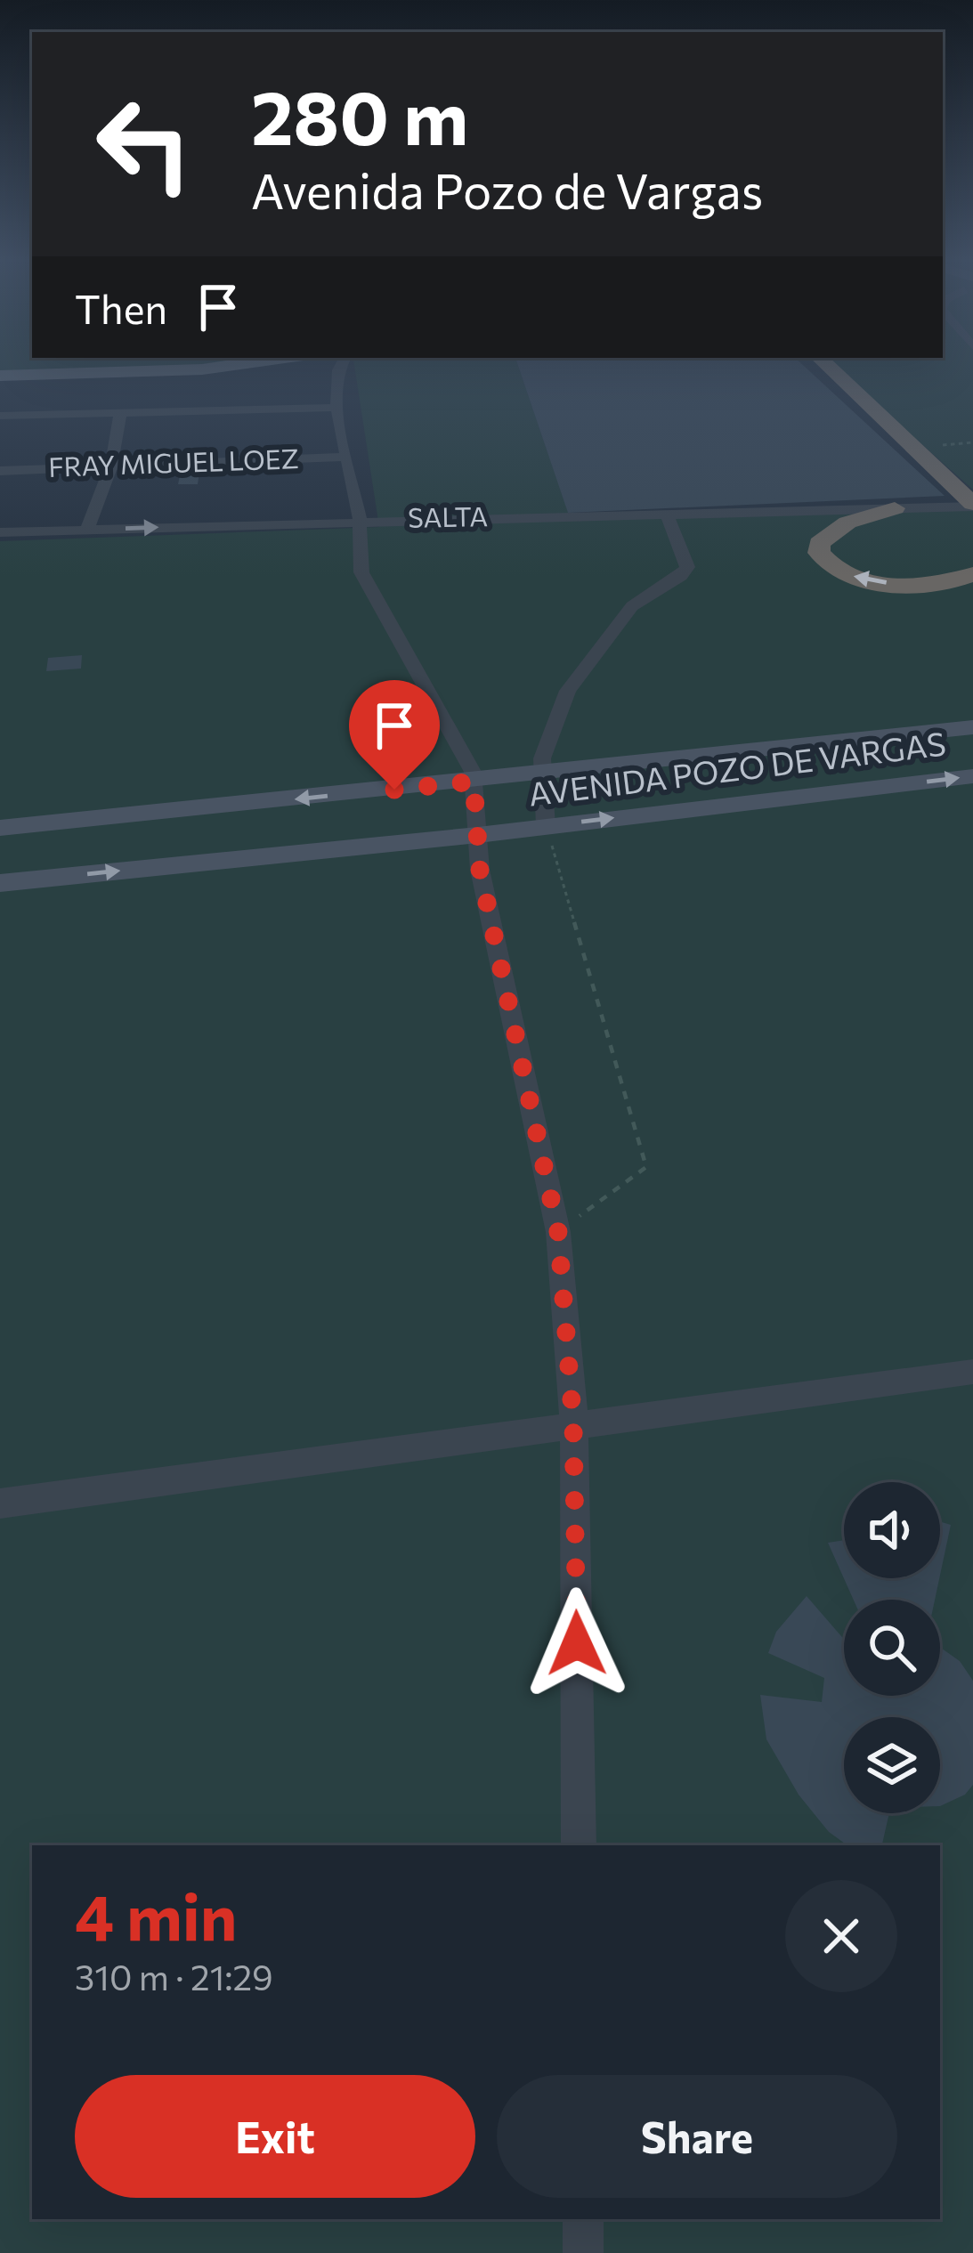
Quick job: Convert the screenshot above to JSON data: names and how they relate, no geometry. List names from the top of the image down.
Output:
{
  "streets": {
    "main road": ["AVENIDA POZO DE VARGAS"],
    "street": ["FRAY MIGUEL LOEZ", "SALTA"]
  },
  "page": {
    "turn": ["280 m", "Avenida Pozo de Vargas"],
    "then": "Then",
    "heading": ["4 min", "310 m · 21:29"],
    "buttons": ["Exit", "Share"]
  }
}
